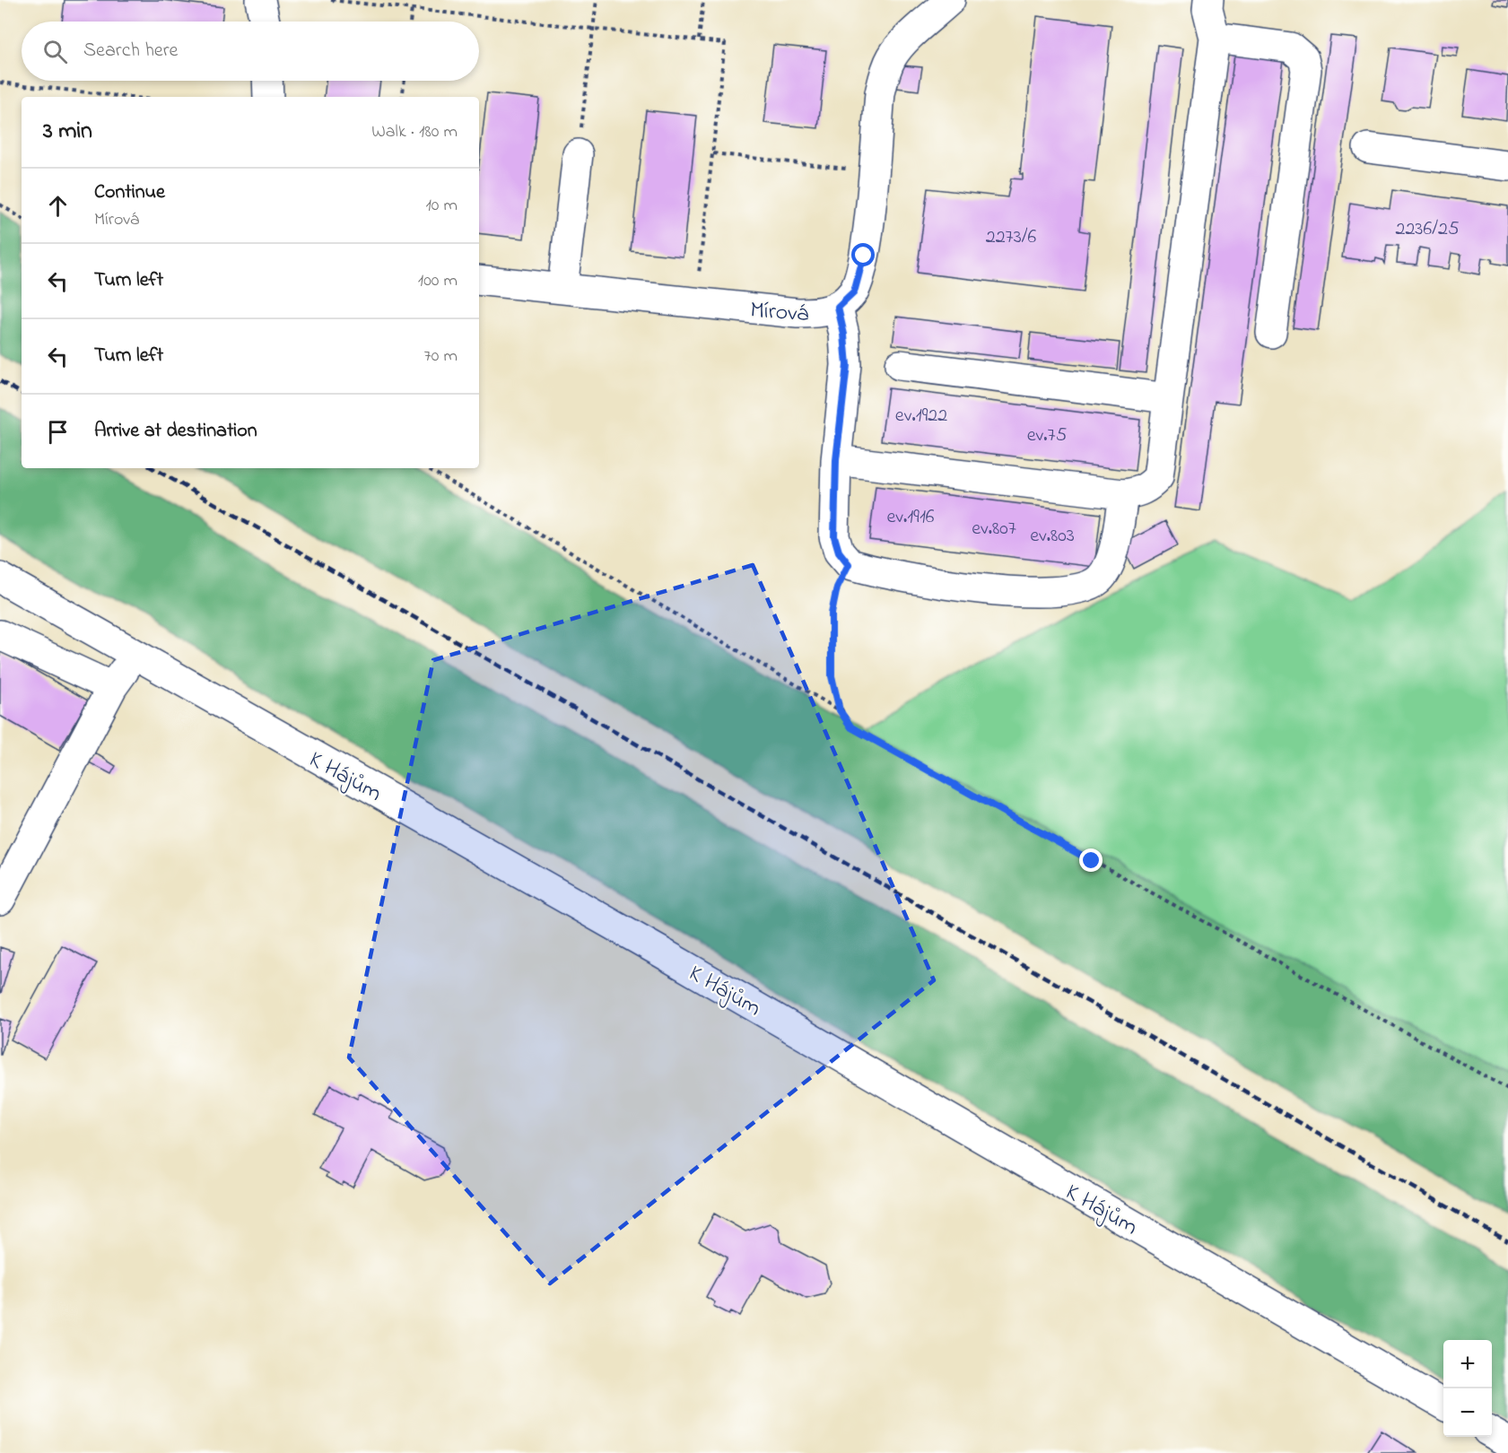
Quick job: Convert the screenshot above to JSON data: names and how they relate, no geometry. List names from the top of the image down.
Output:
{
  "streets": {
    "street": ["Mírová", "K Hájům"]
  },
  "house_numbers": [
    "2236/25",
    "2273/6",
    "ev.1922",
    "ev.75",
    "ev.1916",
    "ev.807",
    "ev.803"
  ],
  "page": {
    "search": "Search here",
    "heading": ["3 min", "Walk · 180 m"],
    "list": [
      ["Continue", "Mírová", "10 m"],
      ["Turn left", "100 m"],
      ["Turn left", "70 m"],
      "Arrive at destination"
    ],
    "map_buttons": ["+", "−"]
  }
}
